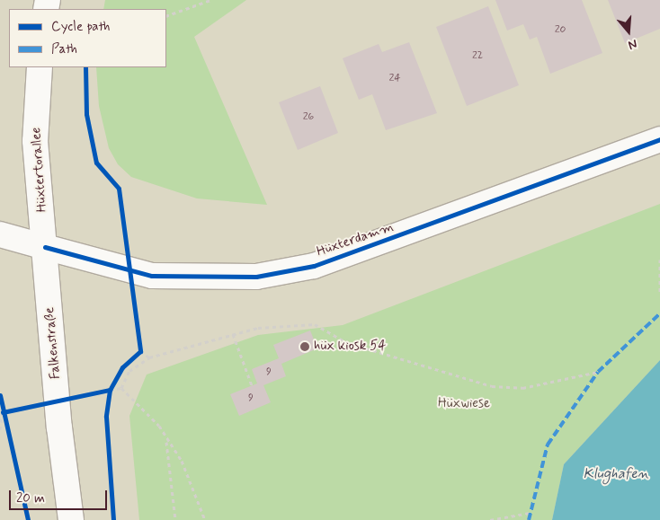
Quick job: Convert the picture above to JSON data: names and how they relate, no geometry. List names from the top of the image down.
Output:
{
  "streets": {
    "main road": ["Hüxtertorallee", "Hüxterdamm", "Falkenstraße"]
  },
  "crossings": [
    ["Hüxtertorallee", "Hüxterdamm"],
    ["Hüxtertorallee", "Falkenstraße"],
    ["Hüxterdamm", "Falkenstraße"]
  ],
  "water": ["Klughafen"],
  "parks": ["Hüxwiese"],
  "places": ["hüx kiosk 54"],
  "house_numbers": [
    "20",
    "22",
    "24",
    "26",
    "9",
    "9"
  ],
  "legend": ["Cycle path", "Path"],
  "scale_bar": "20 m",
  "north": "bottom"
}
